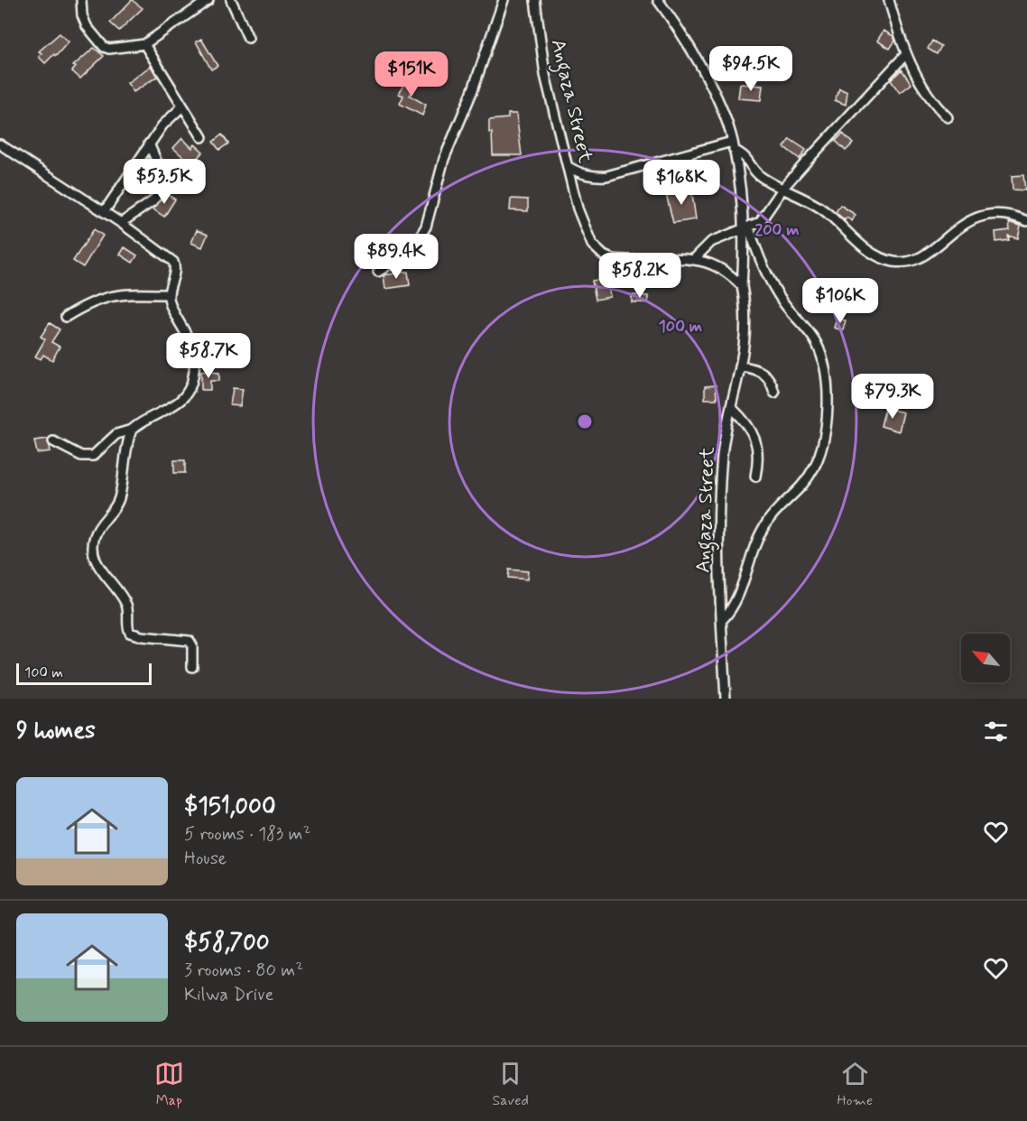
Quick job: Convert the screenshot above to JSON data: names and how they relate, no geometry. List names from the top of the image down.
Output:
{
  "streets": {
    "street": ["Angaza Street"]
  },
  "scale_bar": "100 m",
  "north": "top left",
  "page": {
    "price": [
      "$94.5K",
      "$151K",
      "$53.5K",
      "$168K",
      "$89.4K",
      "$58.2K",
      "$106K",
      "$58.7K",
      "$79.3K"
    ],
    "scale": "100 m",
    "heading": "9 homes",
    "list": [
      {
        "name": "$151,000",
        "note": "5 rooms · 183 m² · House"
      },
      {
        "name": "$58,700",
        "note": "3 rooms · 80 m² · Kilwa Drive"
      }
    ],
    "tabs": ["Map", "Saved", "Home"]
  },
  "rings": ["200 m", "100 m"]
}
